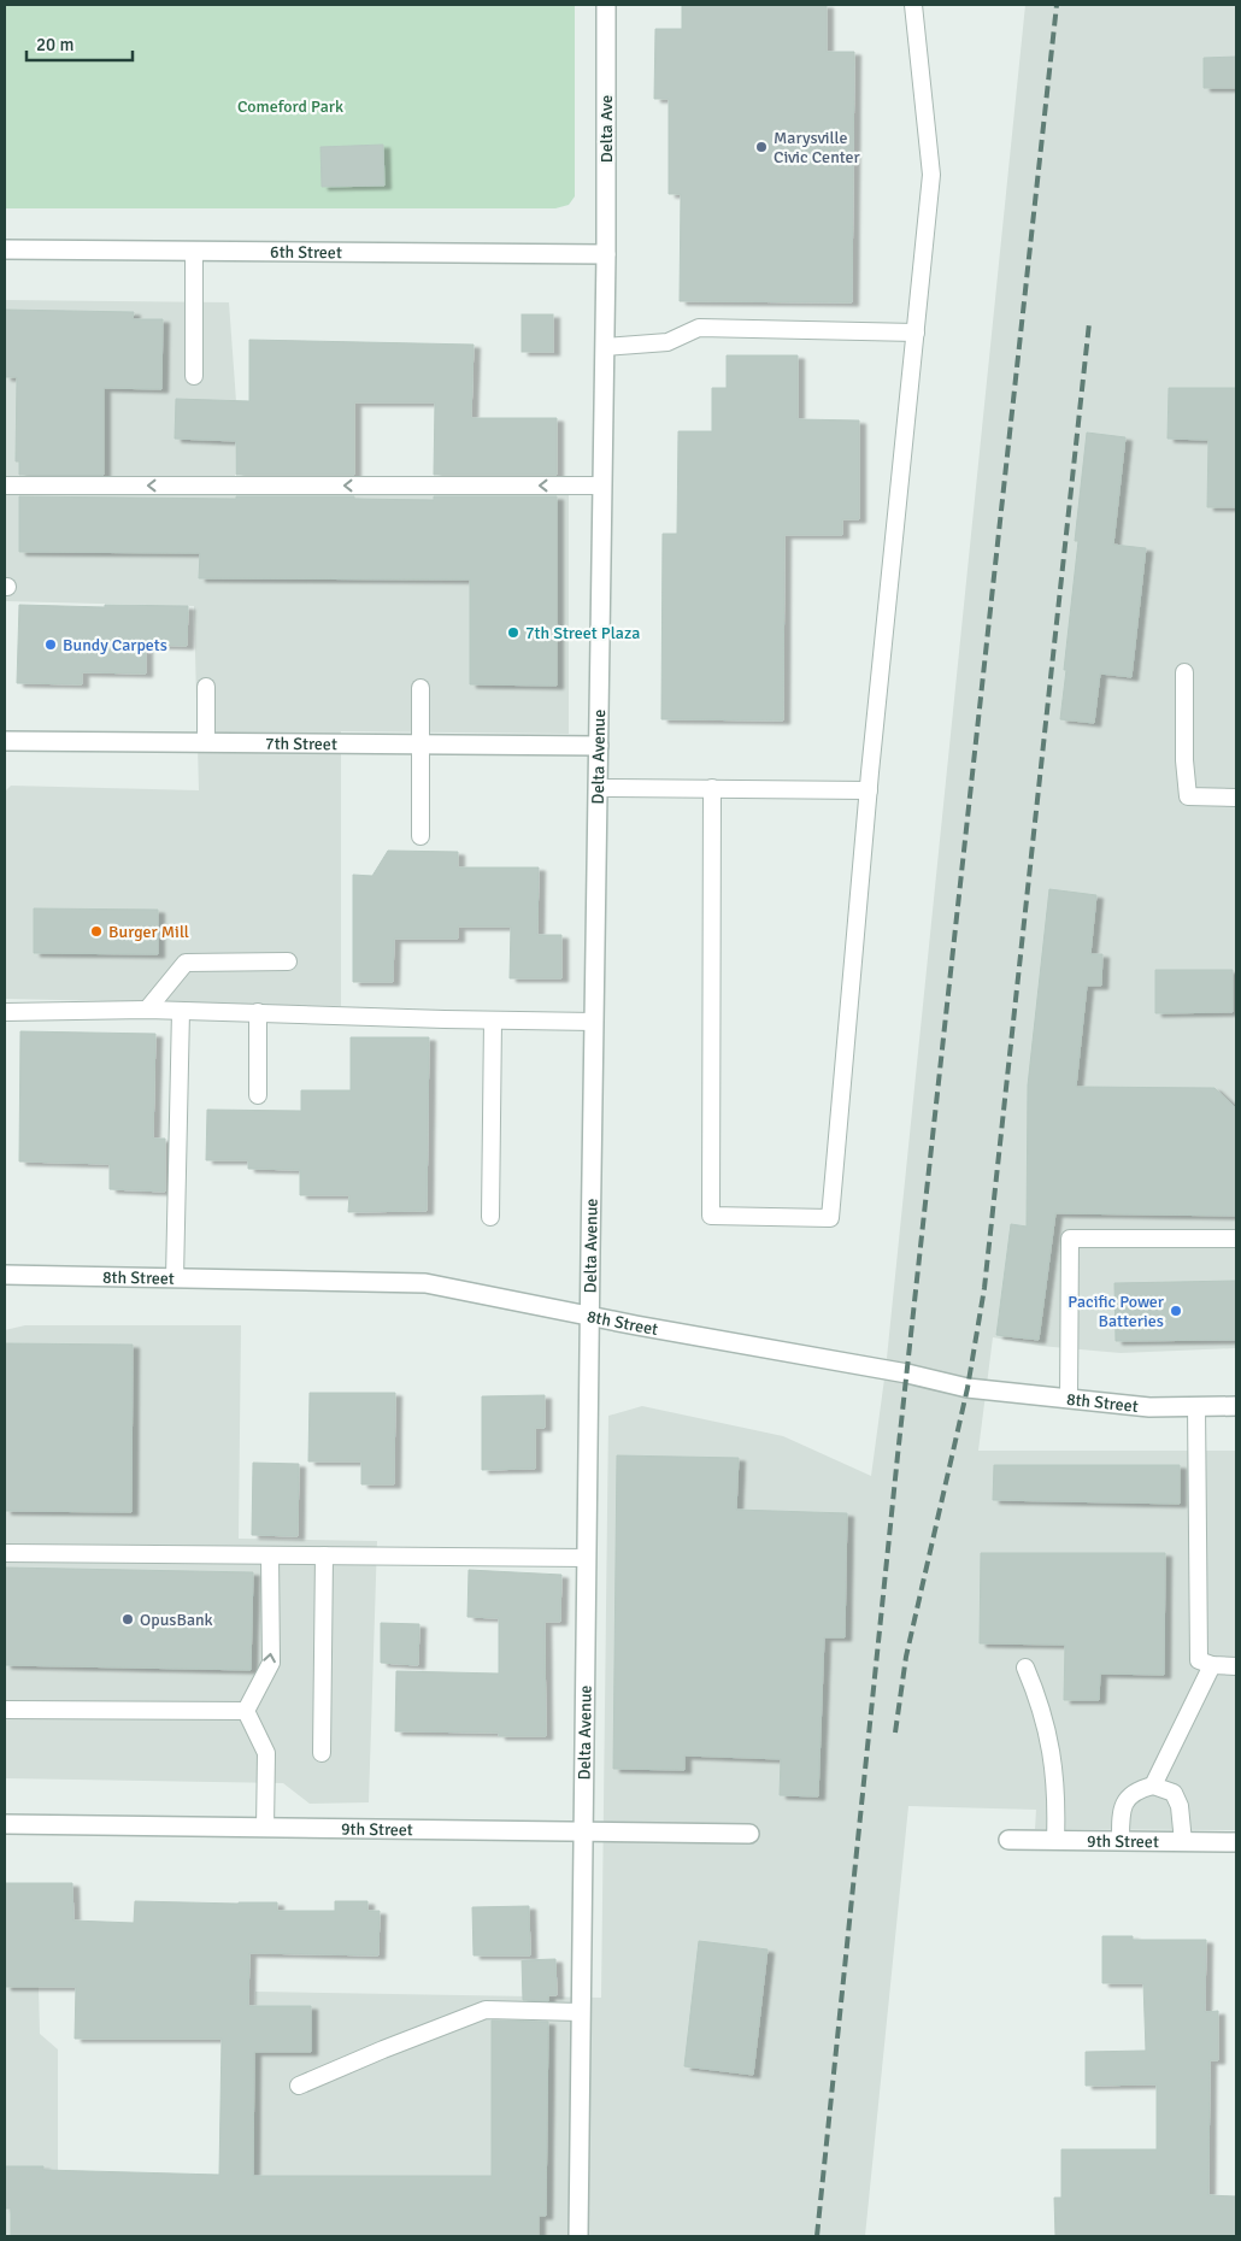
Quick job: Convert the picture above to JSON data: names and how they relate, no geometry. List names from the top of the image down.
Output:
{
  "streets": {
    "street": [
      "Delta Ave",
      "6th Street",
      "7th Street",
      "Delta Avenue",
      "8th Street",
      "9th Street"
    ]
  },
  "crossings": [
    ["Delta Ave", "6th Street"],
    ["Delta Ave", "Delta Avenue"],
    ["6th Street", "Delta Avenue"],
    ["7th Street", "Delta Avenue"],
    ["Delta Avenue", "8th Street"],
    ["Delta Avenue", "9th Street"]
  ],
  "parks": ["Comeford Park"],
  "places": [
    "Marysville Civic Center",
    "7th Street Plaza",
    "Bundy Carpets",
    "Burger Mill",
    "Pacific Power Batteries",
    "OpusBank"
  ],
  "scale_bar": "20 m"
}
